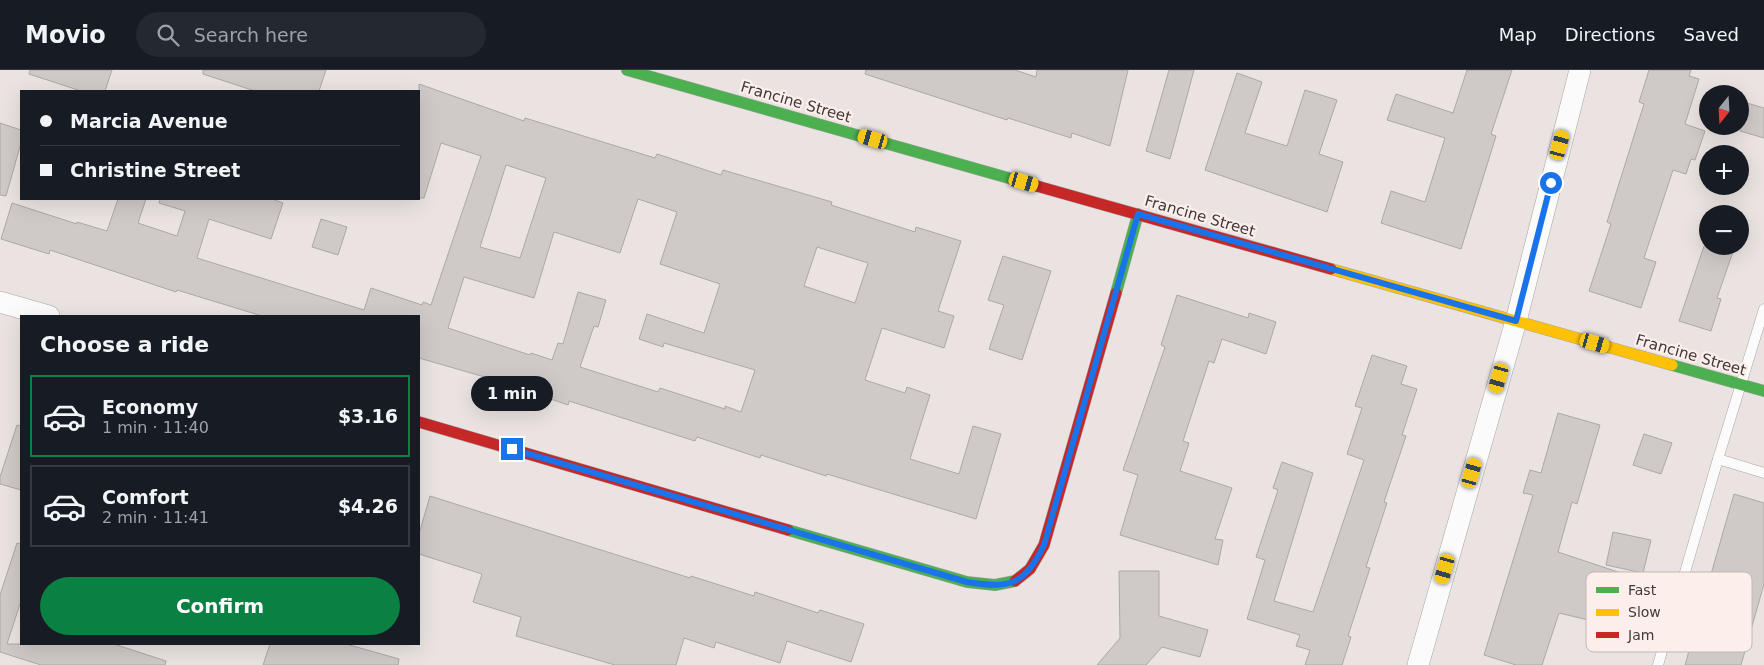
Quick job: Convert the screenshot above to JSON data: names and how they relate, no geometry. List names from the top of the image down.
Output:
{
  "streets": {
    "street": ["Francine Street"]
  },
  "legend": ["Fast", "Slow", "Jam"],
  "north": "bottom",
  "page": {
    "header": "Movio",
    "search": "Search here",
    "nav": ["Map", "Directions", "Saved"],
    "map_buttons": ["+", "−"],
    "banner": ["Marcia Avenue", "Christine Street"],
    "heading": "Choose a ride",
    "list": [
      {
        "name": "Economy",
        "note": "1 min · 11:40",
        "value": "$3.16"
      },
      {
        "name": "Comfort",
        "note": "2 min · 11:41",
        "value": "$4.26"
      }
    ],
    "bubble": "1 min",
    "buttons": "Confirm"
  }
}
